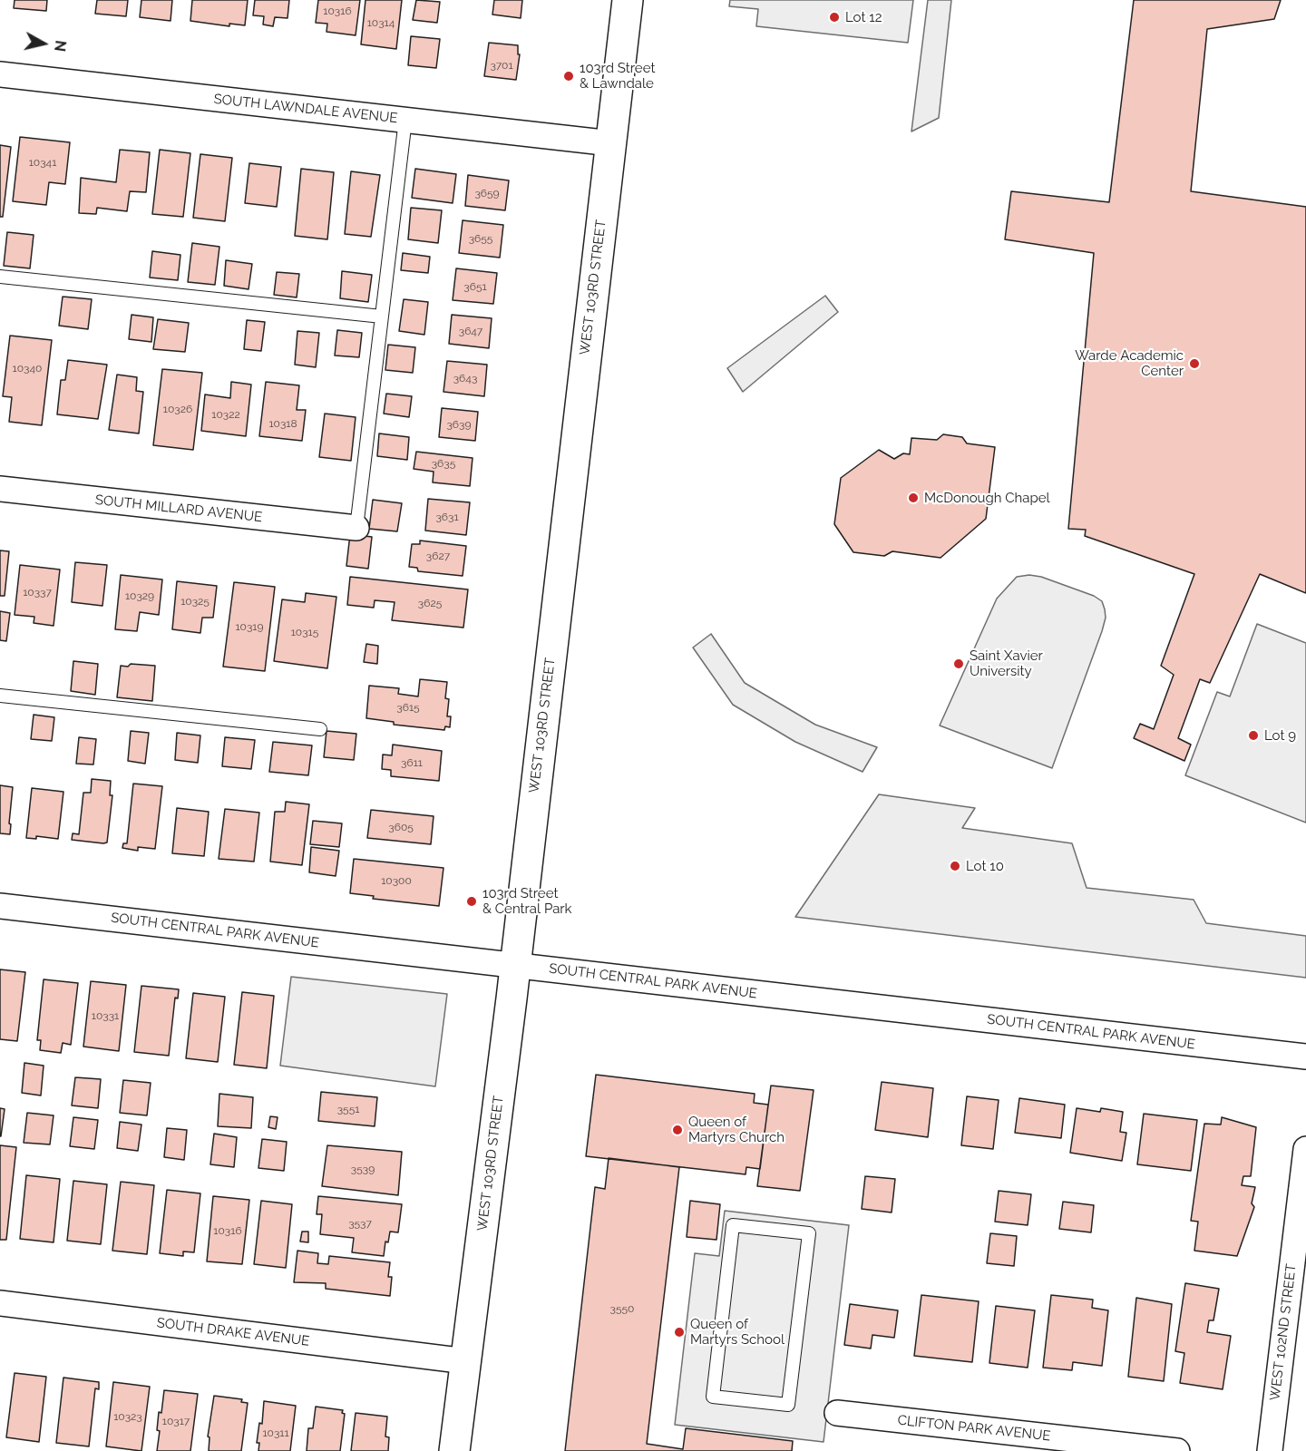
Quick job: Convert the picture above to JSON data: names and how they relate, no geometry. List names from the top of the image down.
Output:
{
  "streets": {
    "main road": ["WEST 103RD STREET"],
    "street": [
      "SOUTH LAWNDALE AVENUE",
      "SOUTH MILLARD AVENUE",
      "SOUTH CENTRAL PARK AVENUE",
      "SOUTH DRAKE AVENUE",
      "WEST 102ND STREET",
      "CLIFTON PARK AVENUE"
    ]
  },
  "crossings": [
    ["SOUTH LAWNDALE AVENUE", "WEST 103RD STREET"],
    ["WEST 103RD STREET", "SOUTH CENTRAL PARK AVENUE"],
    ["WEST 103RD STREET", "SOUTH DRAKE AVENUE"]
  ],
  "places": [
    "Lot 12",
    "103rd Street & Lawndale",
    "Warde Academic Center",
    "McDonough Chapel",
    "Saint Xavier University",
    "Lot 9",
    "Lot 10",
    "103rd Street & Central Park",
    "Queen of Martyrs Church",
    "Queen of Martyrs School"
  ],
  "house_numbers": [
    "10316",
    "10314",
    "3701",
    "10341",
    "3659",
    "3655",
    "3651",
    "3647",
    "10340",
    "3643",
    "10326",
    "10322",
    "10318",
    "3639",
    "3635",
    "3631",
    "3627",
    "10337",
    "10329",
    "10325",
    "3625",
    "10319",
    "10315",
    "3615",
    "3611",
    "3605",
    "10300",
    "10331",
    "3551",
    "3539",
    "3537",
    "10316",
    "3550",
    "10323",
    "10317",
    "10311"
  ],
  "north": "right"
}
